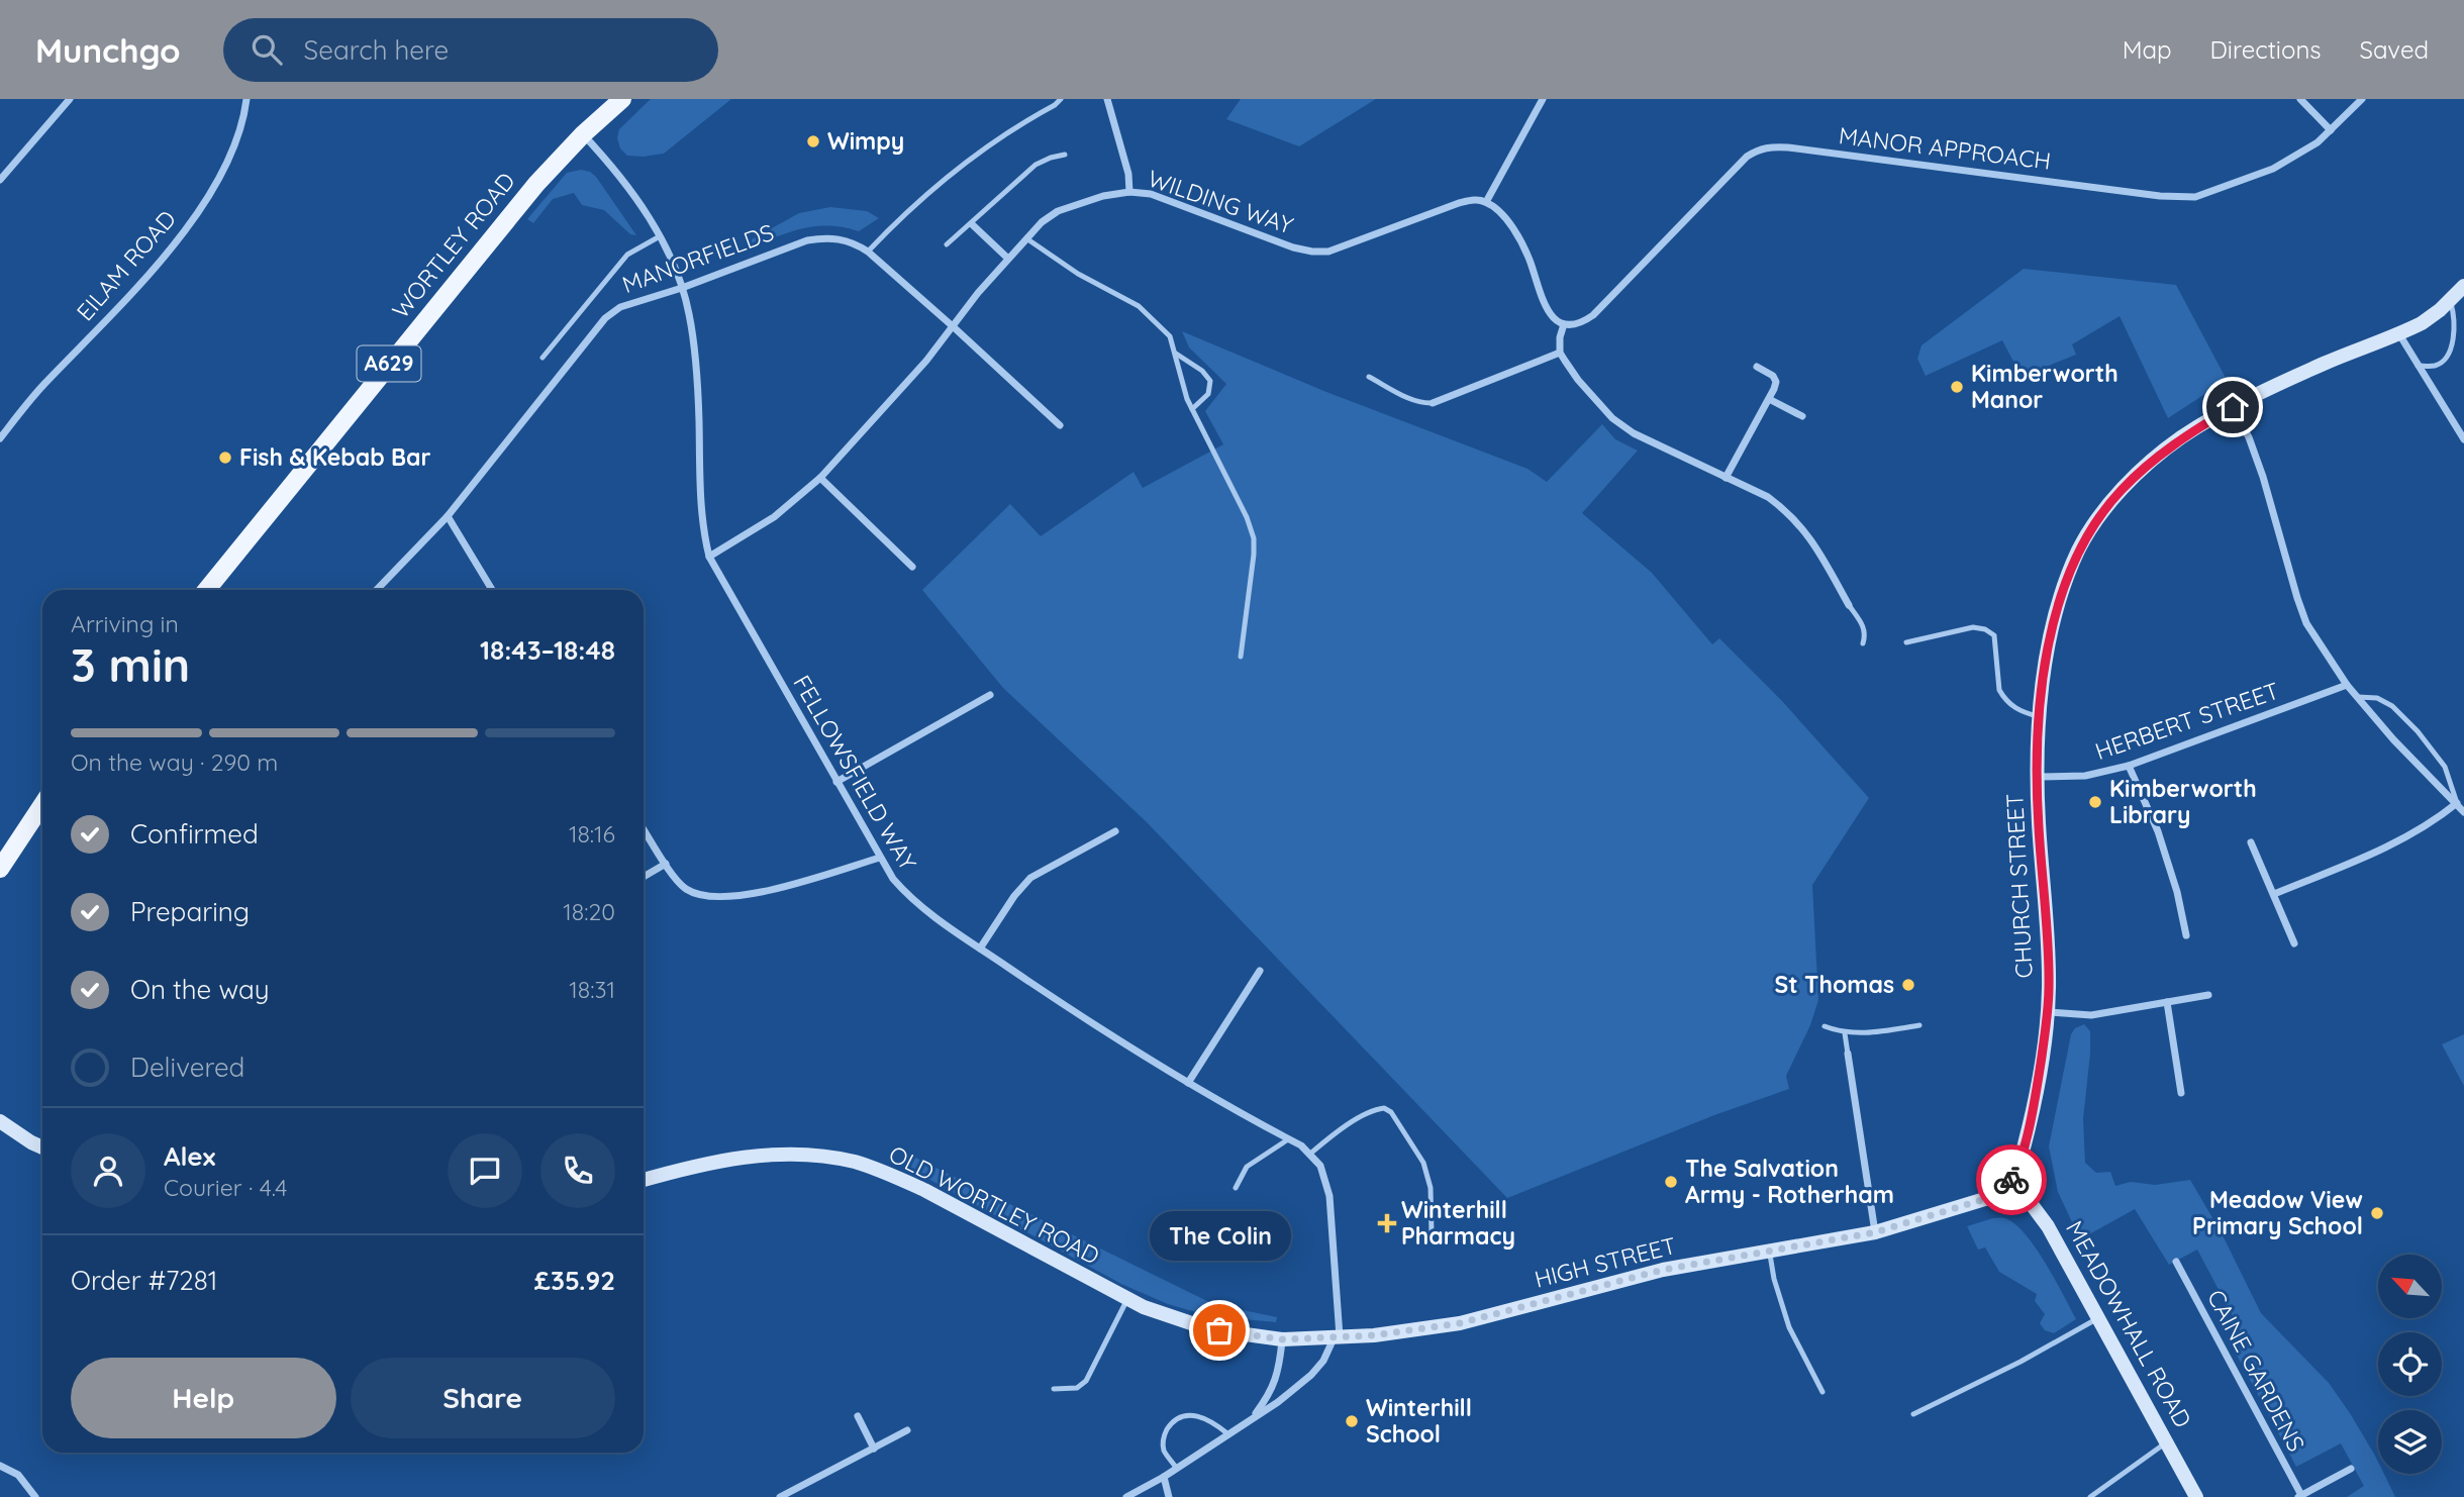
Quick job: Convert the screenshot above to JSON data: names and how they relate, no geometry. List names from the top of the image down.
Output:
{
  "streets": {
    "main road": ["WORTLEY ROAD", "A629"],
    "street": [
      "MANOR APPROACH",
      "WILDING WAY",
      "MANORFIELDS",
      "EILAM ROAD",
      "HERBERT STREET",
      "FELLOWSFIELD WAY",
      "CHURCH STREET",
      "OLD WORTLEY ROAD",
      "HIGH STREET",
      "MEADOWHALL ROAD",
      "CAINE GARDENS"
    ]
  },
  "crossings": [
    ["WILDING WAY", "MANORFIELDS"],
    ["WILDING WAY", "FELLOWSFIELD WAY"],
    ["WORTLEY ROAD", "FELLOWSFIELD WAY"],
    ["MANORFIELDS", "FELLOWSFIELD WAY"],
    ["HERBERT STREET", "CHURCH STREET"],
    ["CHURCH STREET", "HIGH STREET"],
    ["CHURCH STREET", "MEADOWHALL ROAD"],
    ["OLD WORTLEY ROAD", "HIGH STREET"],
    ["HIGH STREET", "MEADOWHALL ROAD"]
  ],
  "places": {
    "other": [
      "Wimpy",
      "Kimberworth Manor",
      "Fish & Kebab Bar",
      "Kimberworth Library",
      "St Thomas",
      "The Salvation Army - Rotherham",
      "Meadow View Primary School",
      "The Colin",
      "Winterhill School"
    ],
    "health": ["Winterhill Pharmacy"]
  },
  "north": "top left",
  "page": {
    "header": "Munchgo",
    "search": "Search here",
    "nav": ["Map", "Directions", "Saved"],
    "heading": ["3 min", "Arriving in", "18:43–18:48"],
    "panel": [
      "Alex",
      "Courier · 4.4",
      "Order #7281",
      "£35.92"
    ],
    "bar": "On the way · 290 m",
    "list": [
      ["Confirmed", "18:16"],
      ["Preparing", "18:20"],
      ["On the way", "18:31"],
      "Delivered"
    ],
    "bubble": "The Colin",
    "buttons": ["Help", "Share"]
  }
}
